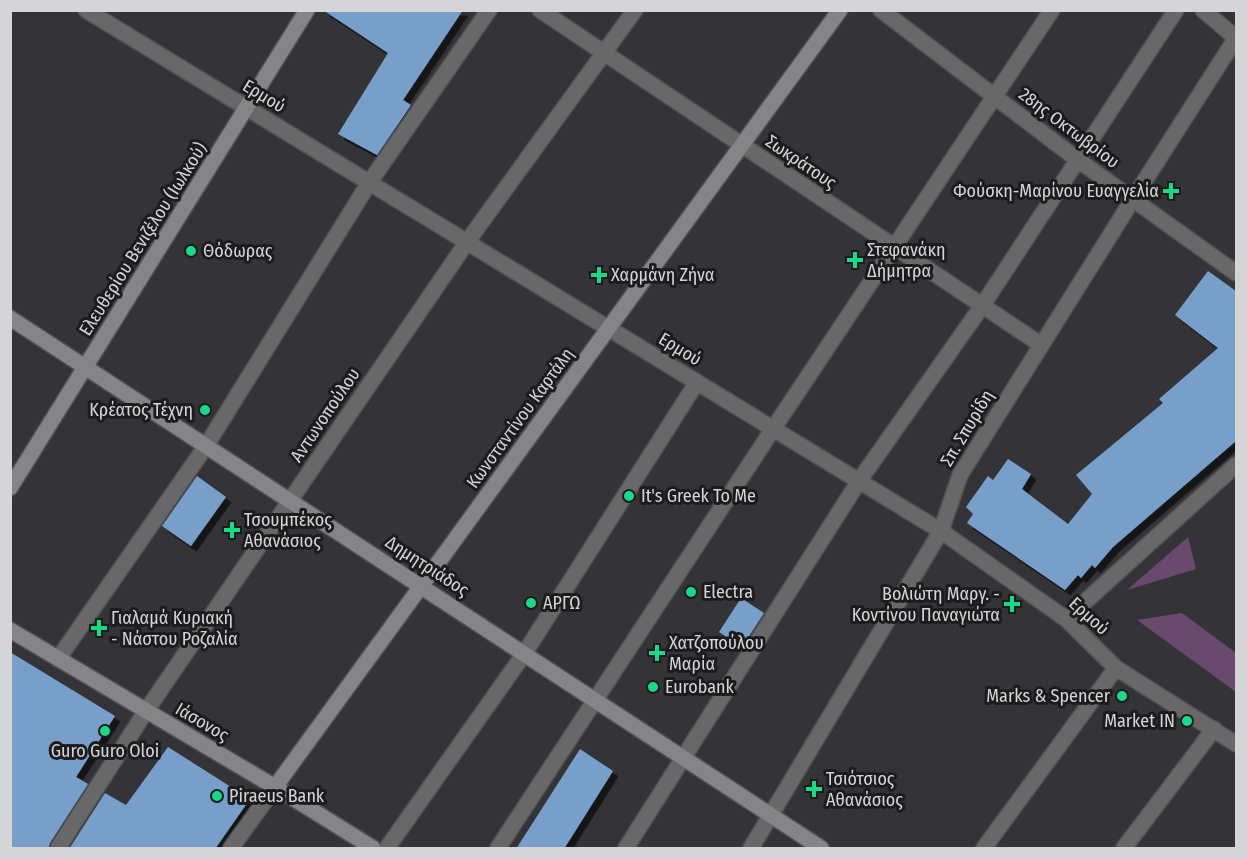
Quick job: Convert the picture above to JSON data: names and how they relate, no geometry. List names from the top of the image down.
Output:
{
  "streets": {
    "main road": [
      "Ελευθερίου Βενιζέλου (Ιωλκού)",
      "Κωνσταντίνου Καρτάλη",
      "Δημητριάδος",
      "Ιάσονος"
    ],
    "street": [
      "Ερμού",
      "28ης Οκτωβρίου",
      "Σωκράτους",
      "Αντωνοπούλου",
      "Σπ. Σπυρίδη"
    ]
  },
  "crossings": [
    ["Ερμού", "Ελευθερίου Βενιζέλου (Ιωλκού)"],
    ["Ερμού", "Αντωνοπούλου"],
    ["Ερμού", "Κωνσταντίνου Καρτάλη"],
    ["Ερμού", "Σπ. Σπυρίδη"],
    ["28ης Οκτωβρίου", "Σπ. Σπυρίδη"],
    ["Σωκράτους", "Αντωνοπούλου"],
    ["Σωκράτους", "Κωνσταντίνου Καρτάλη"],
    ["Σωκράτους", "Σπ. Σπυρίδη"],
    ["Ελευθερίου Βενιζέλου (Ιωλκού)", "Δημητριάδος"],
    ["Αντωνοπούλου", "Δημητριάδος"],
    ["Αντωνοπούλου", "Ιάσονος"],
    ["Κωνσταντίνου Καρτάλη", "Δημητριάδος"],
    ["Κωνσταντίνου Καρτάλη", "Ιάσονος"],
    ["Σπ. Σπυρίδη", "Δημητριάδος"]
  ],
  "places": {
    "health": [
      "Φούσκη-Μαρίνου Ευαγγελία",
      "Στεφανάκη Δήμητρα",
      "Χαρμάνη Ζήνα",
      "Τσουμπέκος Αθανάσιος",
      "Βολιώτη Μαργ. - Κοντίνου Παναγιώτα",
      "Γιαλαμά Κυριακή - Νάστου Ροζαλία",
      "Χατζοπούλου Μαρία",
      "Τσιότσιος Αθανάσιος"
    ],
    "other": [
      "Θόδωρας",
      "Κρέατος Τέχνη",
      "It's Greek To Me",
      "Electra",
      "ΑΡΓΩ",
      "Eurobank",
      "Marks & Spencer",
      "Market IN",
      "Guro Guro Oloi",
      "Piraeus Bank"
    ]
  }
}
